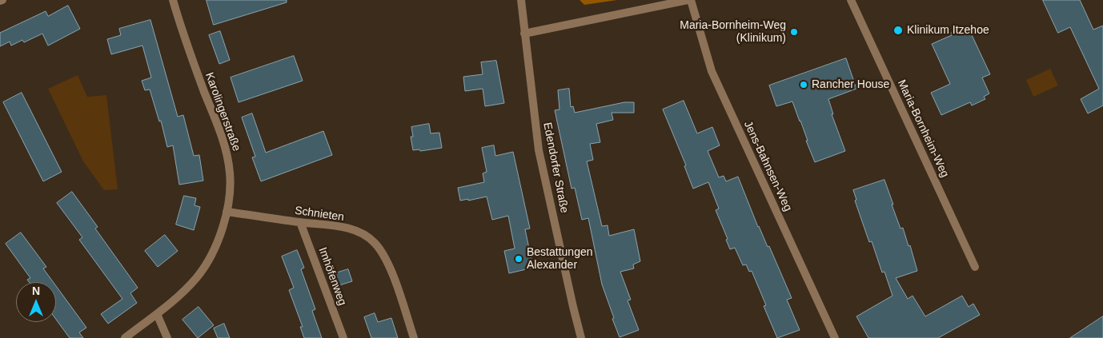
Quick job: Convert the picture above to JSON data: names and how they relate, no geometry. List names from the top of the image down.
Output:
{
  "streets": {
    "street": [
      "Karolingerstraße",
      "Maria-Bornheim-Weg",
      "Jens-Bahnsen-Weg",
      "Edendorfer Straße",
      "Schnieten",
      "Imhöfenweg"
    ]
  },
  "crossings": [
    ["Karolingerstraße", "Schnieten"],
    ["Schnieten", "Imhöfenweg"]
  ],
  "places": [
    "Klinikum Itzehoe",
    "Maria-Bornheim-Weg (Klinikum)",
    "Rancher House",
    "Bestattungen Alexander"
  ],
  "north": "top"
}
